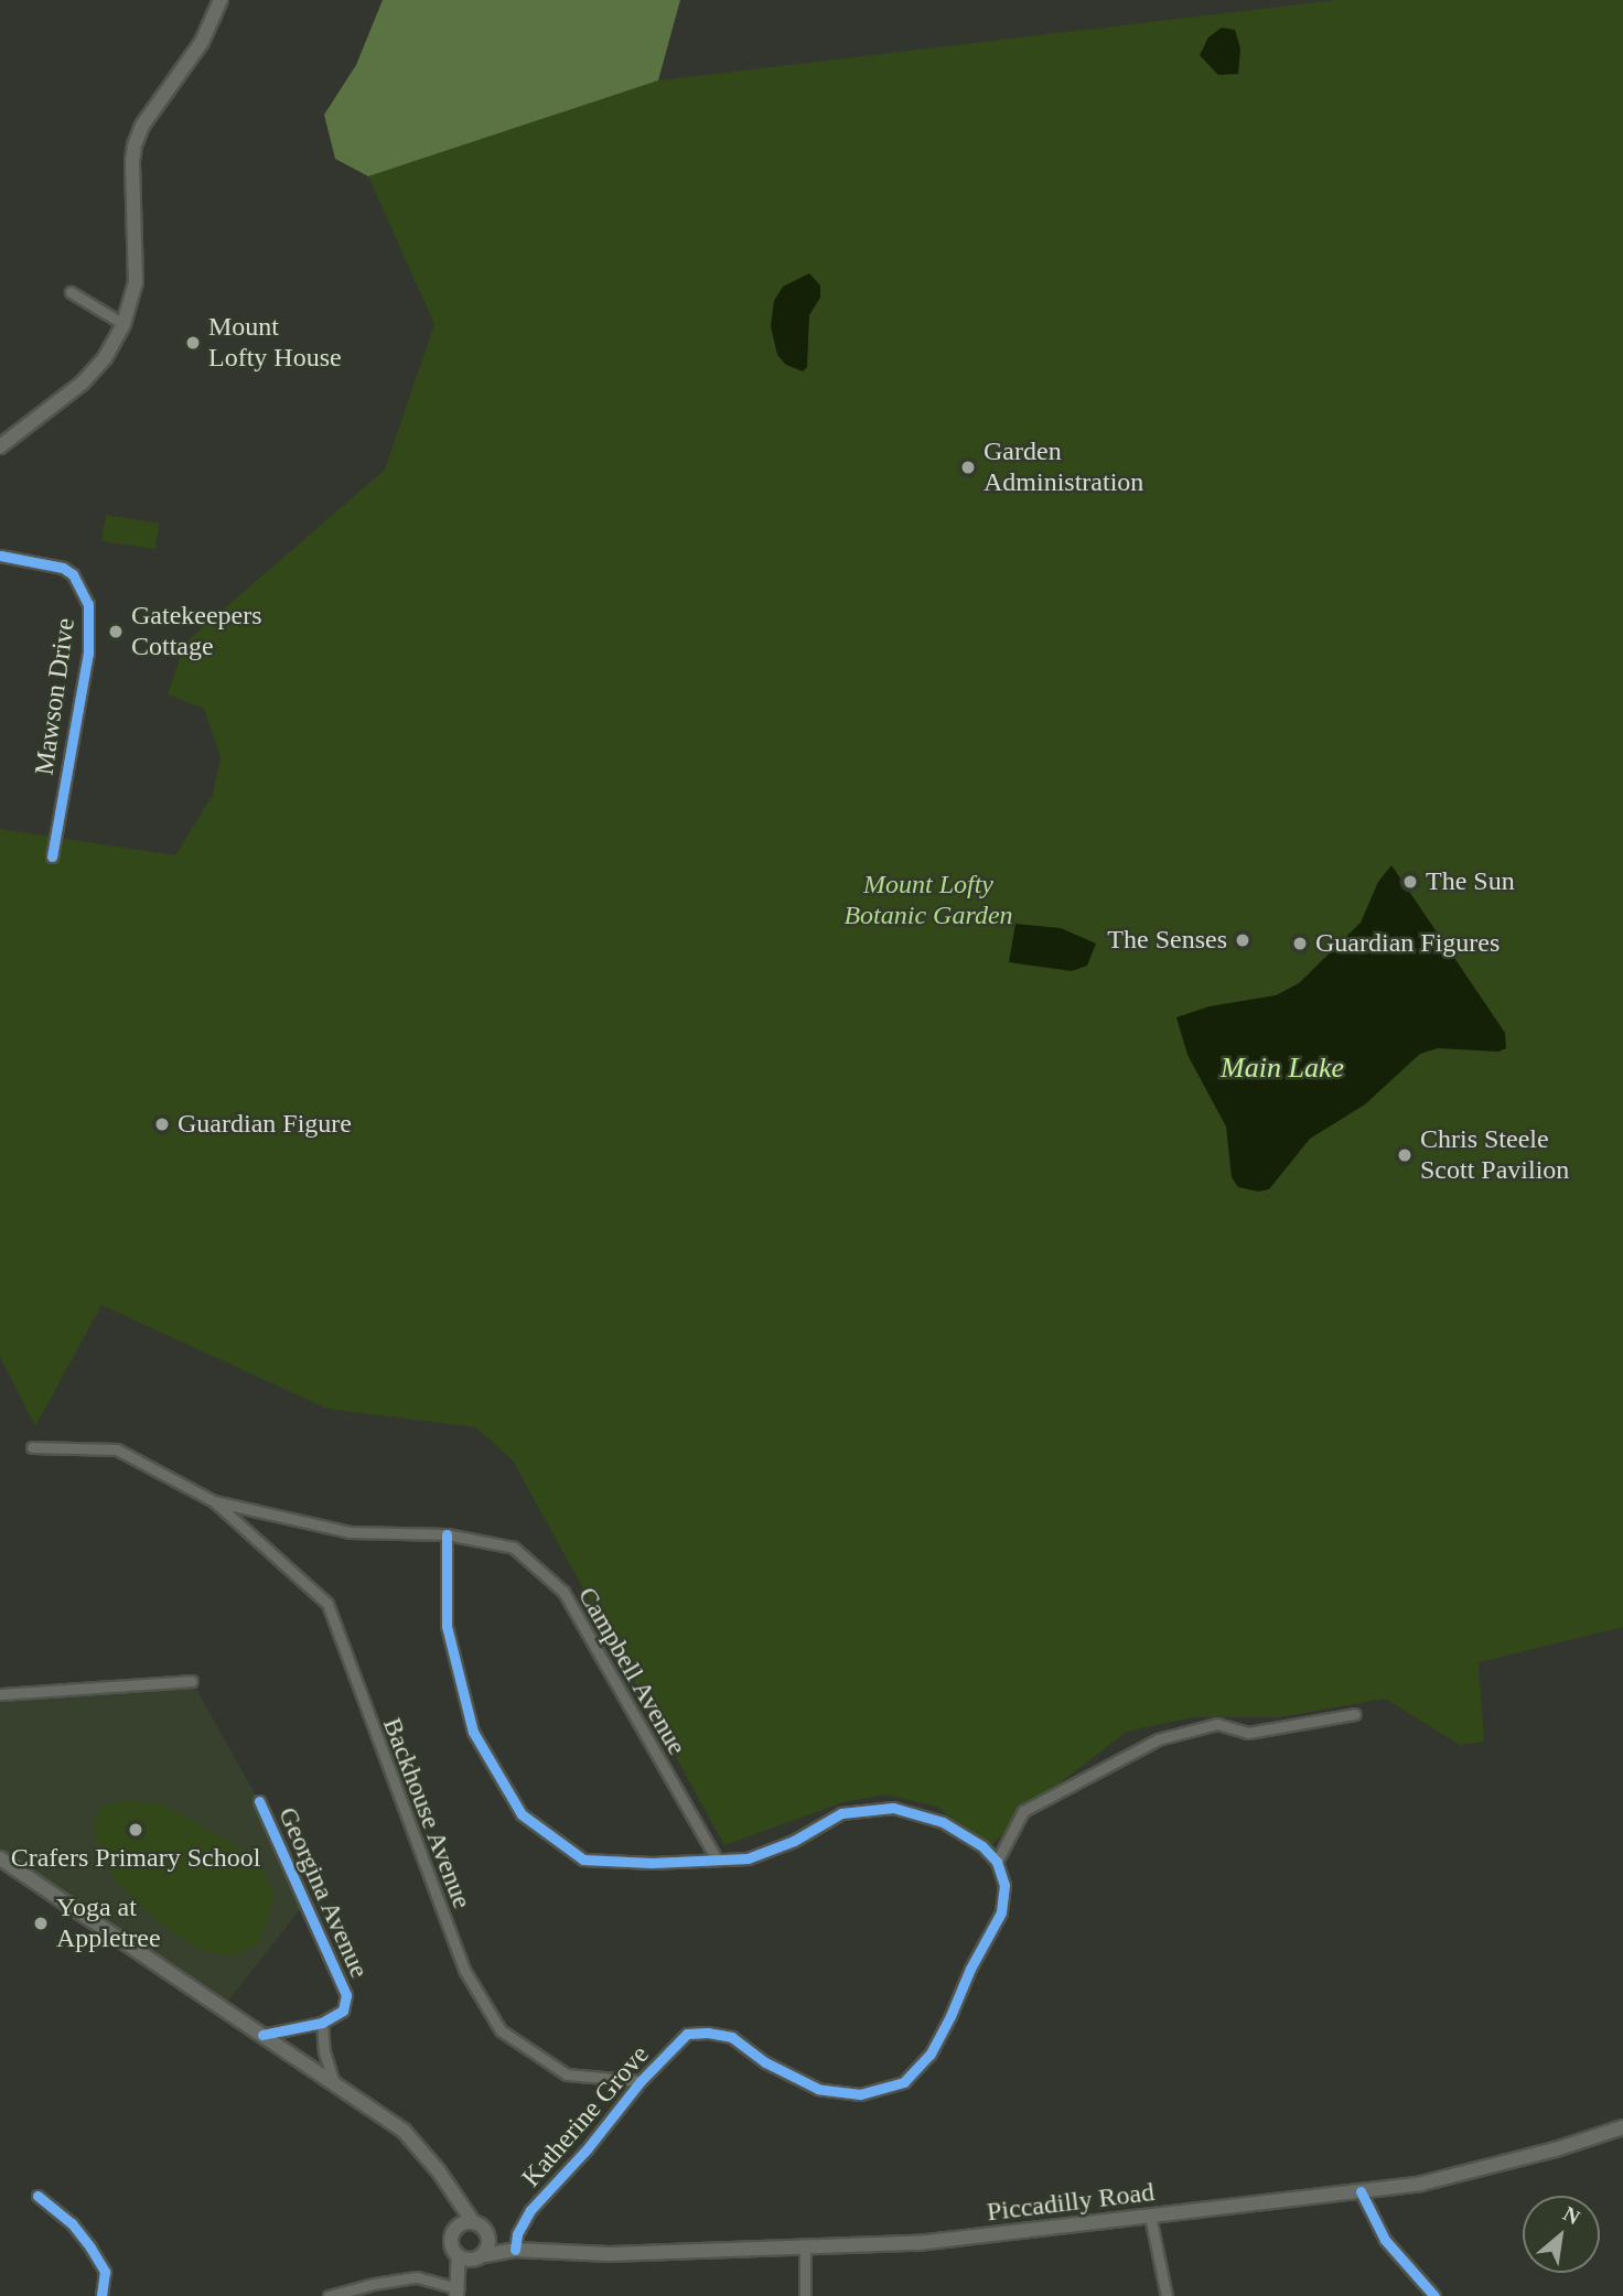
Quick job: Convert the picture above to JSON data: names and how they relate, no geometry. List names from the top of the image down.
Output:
{
  "streets": {
    "main road": ["Piccadilly Road"],
    "street": [
      "Mawson Drive",
      "Campbell Avenue",
      "Backhouse Avenue",
      "Georgina Avenue",
      "Katherine Grove"
    ]
  },
  "crossings": [
    ["Campbell Avenue", "Backhouse Avenue"],
    ["Backhouse Avenue", "Katherine Grove"],
    ["Katherine Grove", "Piccadilly Road"]
  ],
  "water": ["Main Lake"],
  "parks": ["Mount Lofty Botanic Garden"],
  "places": [
    "Mount Lofty House",
    "Garden Administration",
    "Gatekeepers Cottage",
    "The Sun",
    "The Senses",
    "Guardian Figures",
    "Guardian Figure",
    "Chris Steele Scott Pavilion",
    "Crafers Primary School",
    "Yoga at Appletree"
  ],
  "north": "top right"
}
